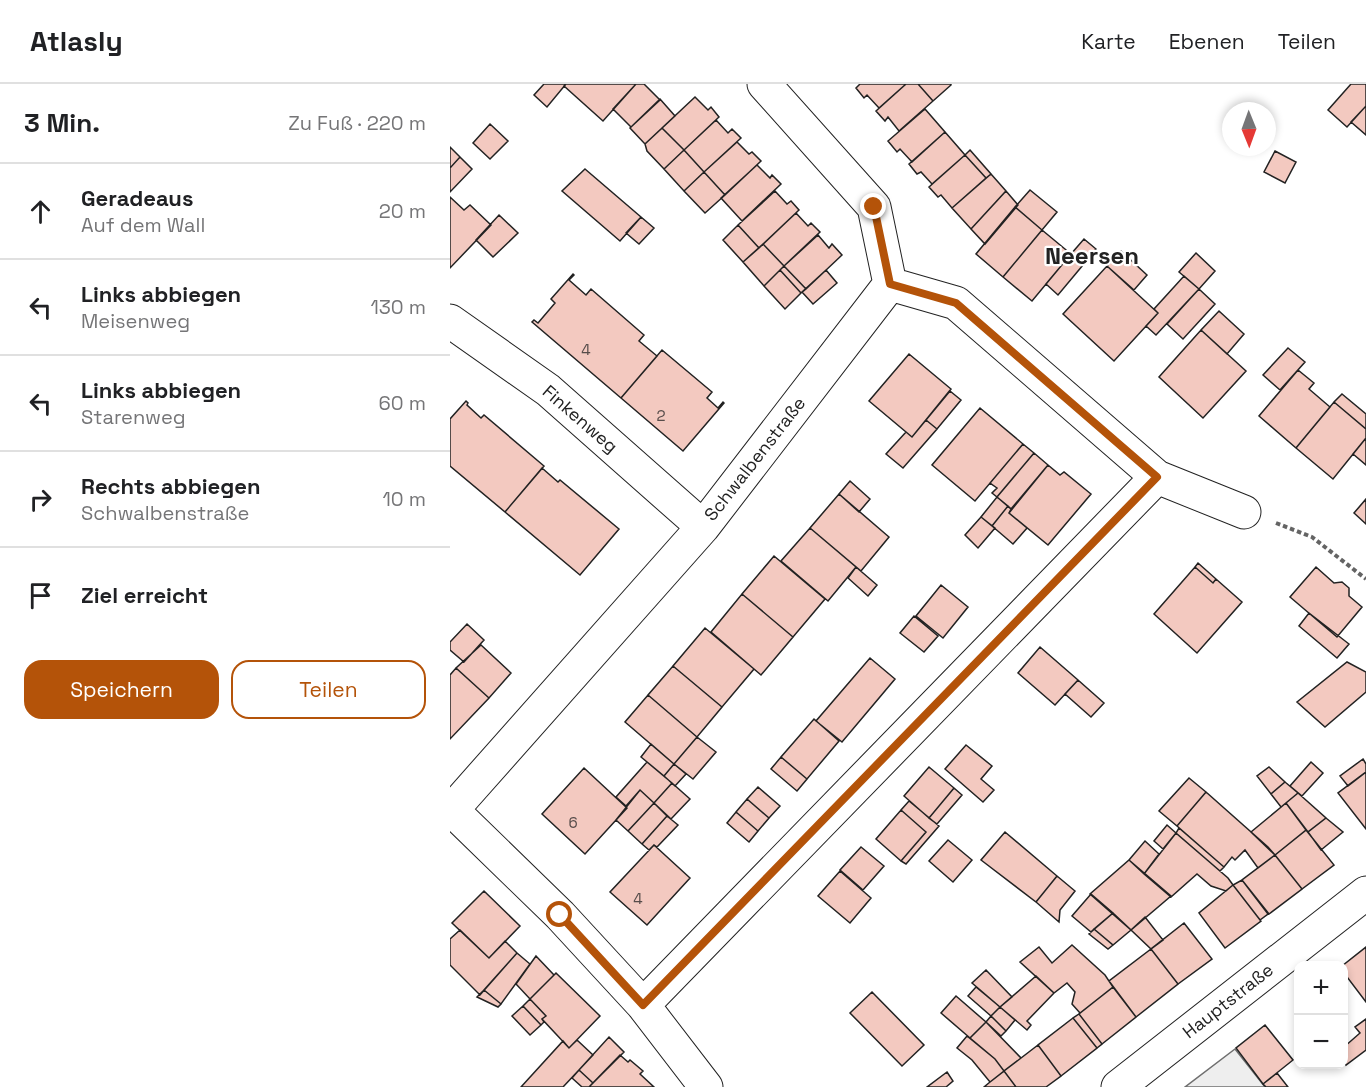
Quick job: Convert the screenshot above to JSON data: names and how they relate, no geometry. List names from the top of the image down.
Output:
{
  "streets": {
    "street": ["Finkenweg", "Schwalbenstraße", "Hauptstraße"]
  },
  "crossings": [
    ["Finkenweg", "Schwalbenstraße"]
  ],
  "districts": ["Neersen"],
  "house_numbers": [
    "4",
    "2",
    "6",
    "4"
  ],
  "north": "bottom",
  "page": {
    "header": "Atlasly",
    "nav": ["Karte", "Ebenen", "Teilen"],
    "heading": ["3 Min.", "Zu Fuß · 220 m"],
    "list": [
      ["Geradeaus", "Auf dem Wall", "20 m"],
      ["Links abbiegen", "Meisenweg", "130 m"],
      ["Links abbiegen", "Starenweg", "60 m"],
      ["Rechts abbiegen", "Schwalbenstraße", "10 m"],
      "Ziel erreicht"
    ],
    "buttons": ["Speichern", "Teilen"],
    "map_buttons": ["+", "−"]
  }
}
